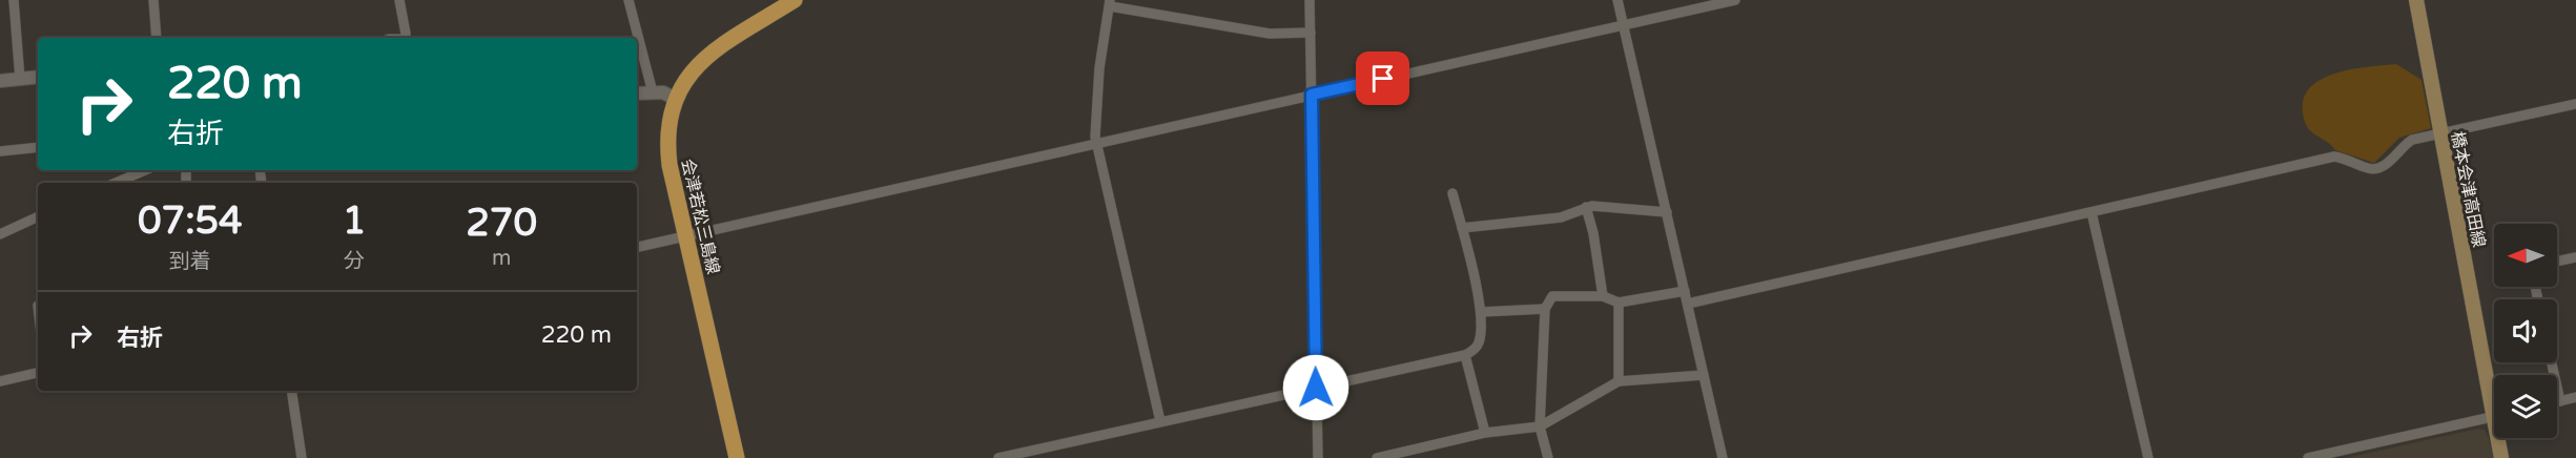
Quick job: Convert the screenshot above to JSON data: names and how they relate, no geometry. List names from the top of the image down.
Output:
{
  "streets": {
    "main road": ["橋本会津高田線", "会津若松三島線"]
  },
  "north": "left",
  "page": {
    "turn": ["220 m", "右折"],
    "eta": [
      "07:54",
      "到着",
      "1",
      "分",
      "270",
      "m"
    ],
    "list": [
      {
        "name": "右折",
        "value": "220 m"
      }
    ]
  }
}
